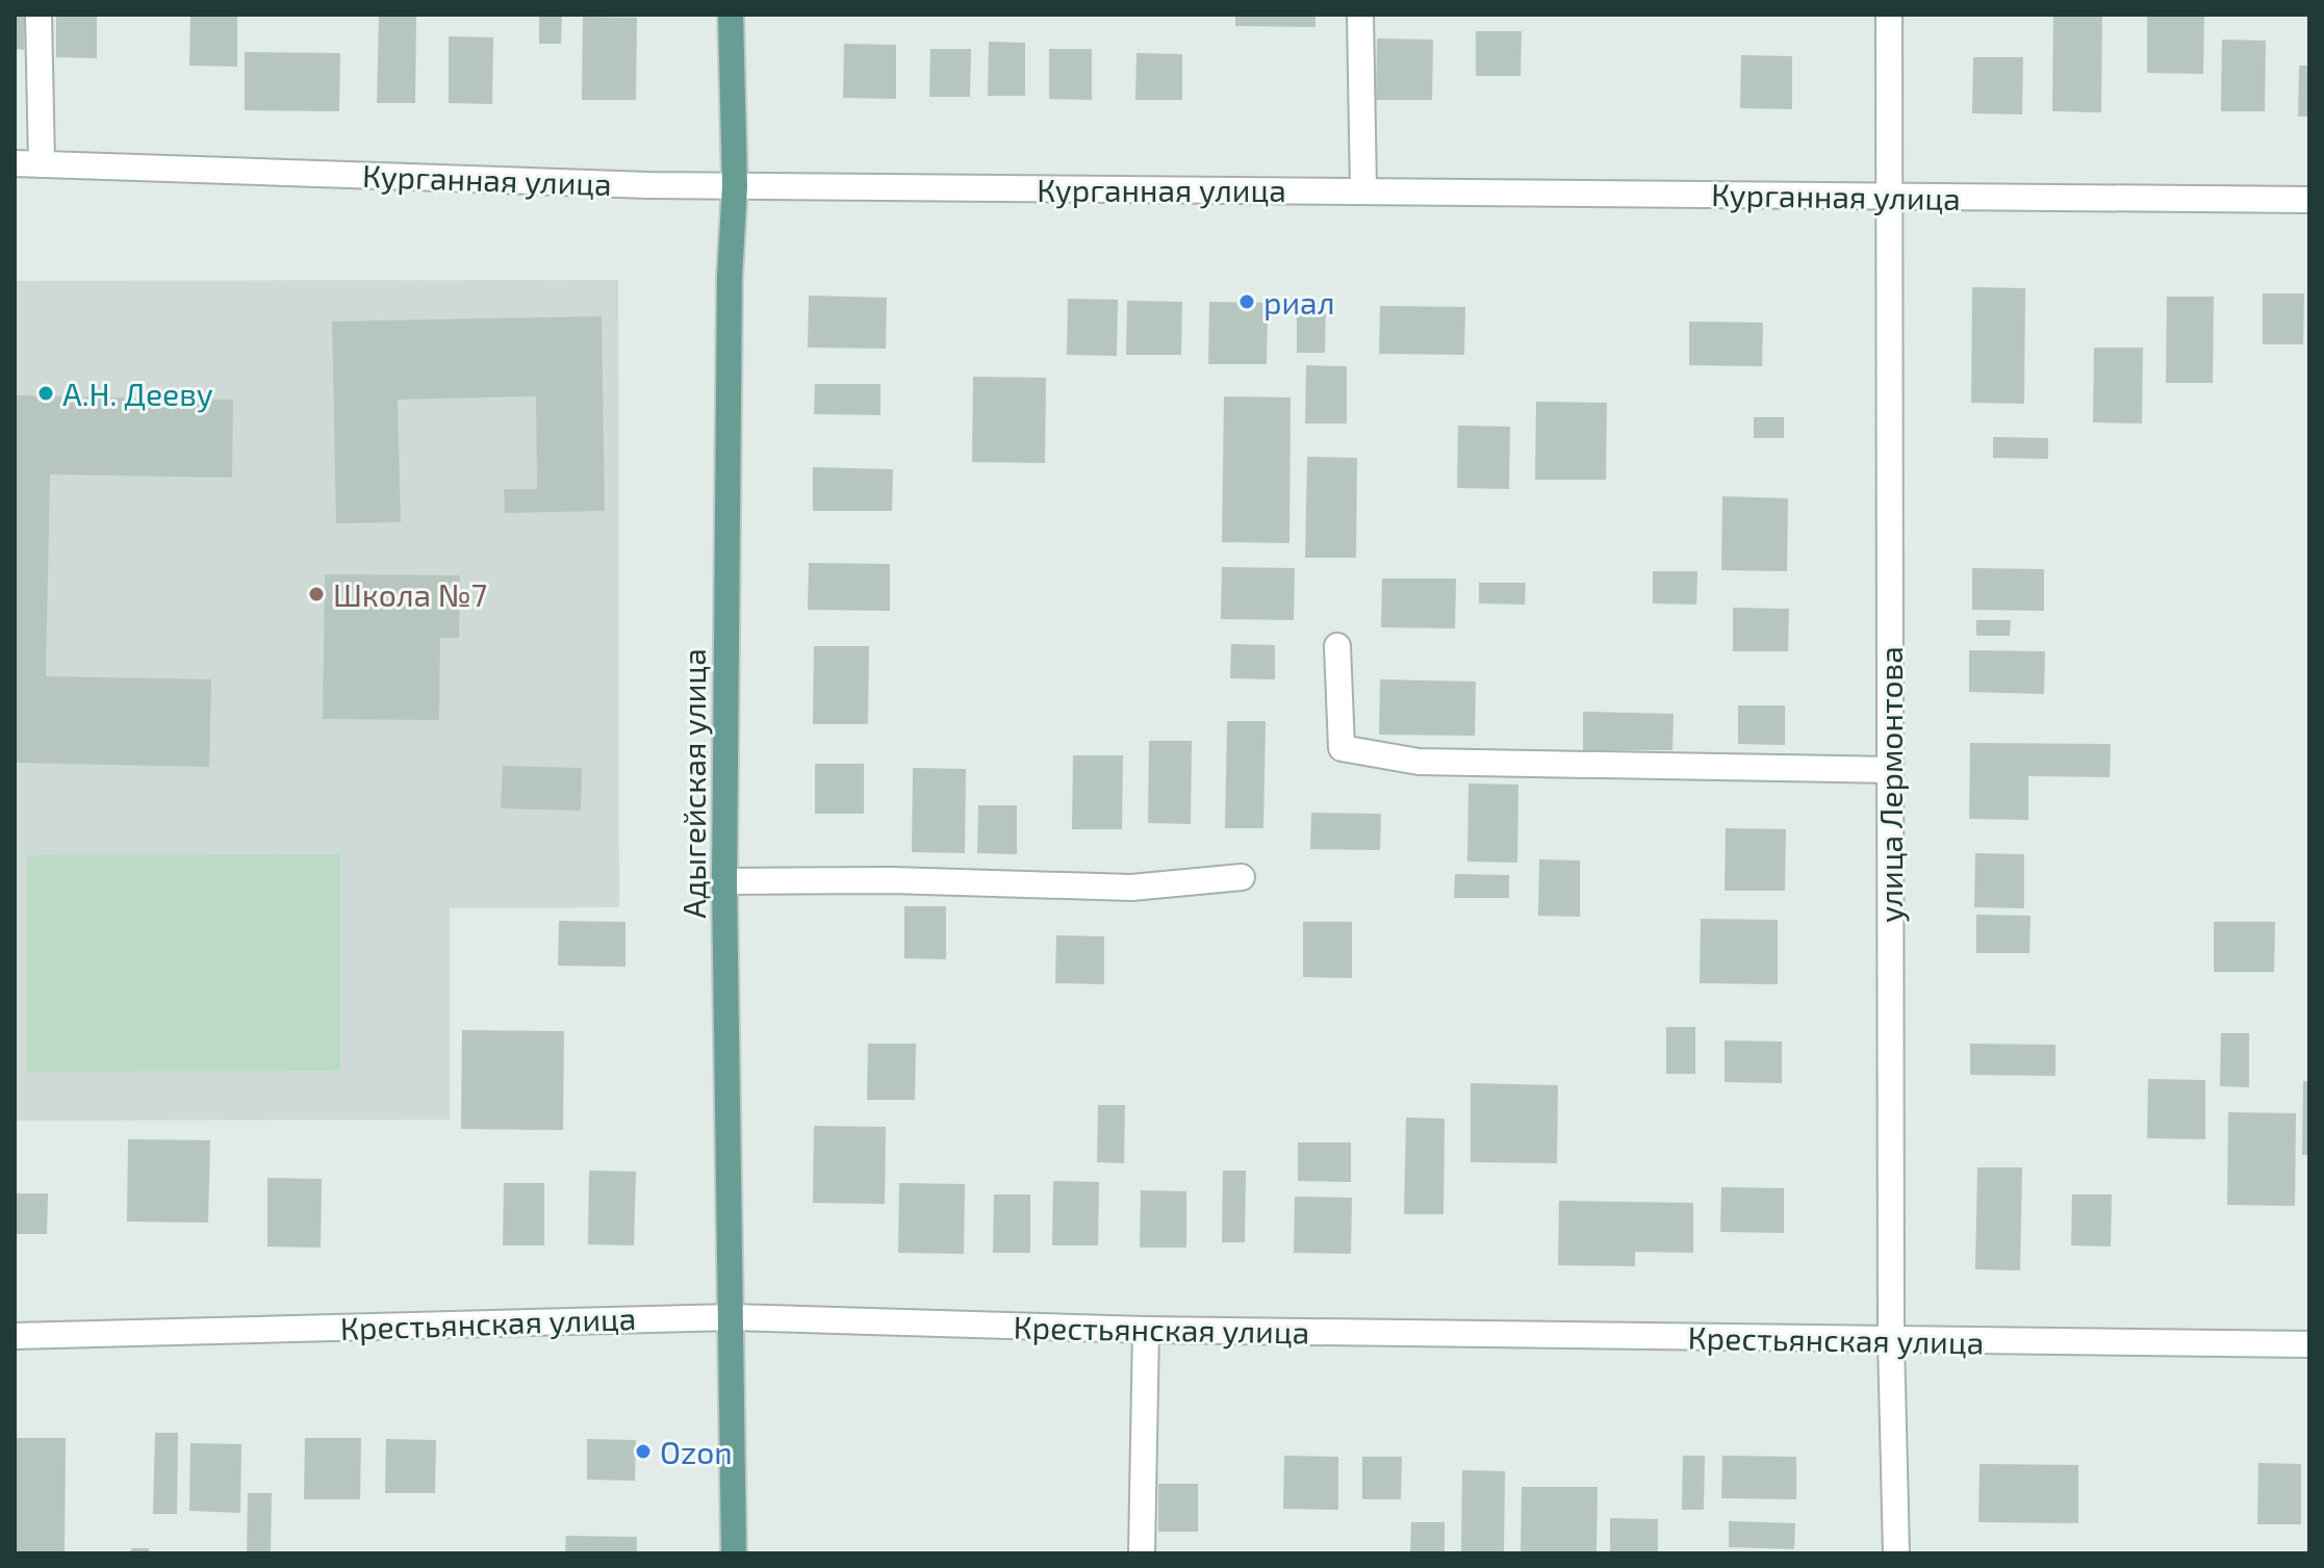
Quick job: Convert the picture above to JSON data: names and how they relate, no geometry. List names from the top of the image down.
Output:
{
  "streets": {
    "main road": ["Адыгейская улица"],
    "street": ["Курганная улица", "улица Лермонтова", "Крестьянская улица"]
  },
  "crossings": [
    ["Курганная улица", "Адыгейская улица"],
    ["Курганная улица", "улица Лермонтова"],
    ["Адыгейская улица", "Крестьянская улица"],
    ["улица Лермонтова", "Крестьянская улица"]
  ],
  "places": [
    "риал",
    "А.Н. Дееву",
    "Школа №7",
    "Ozon"
  ]
}
